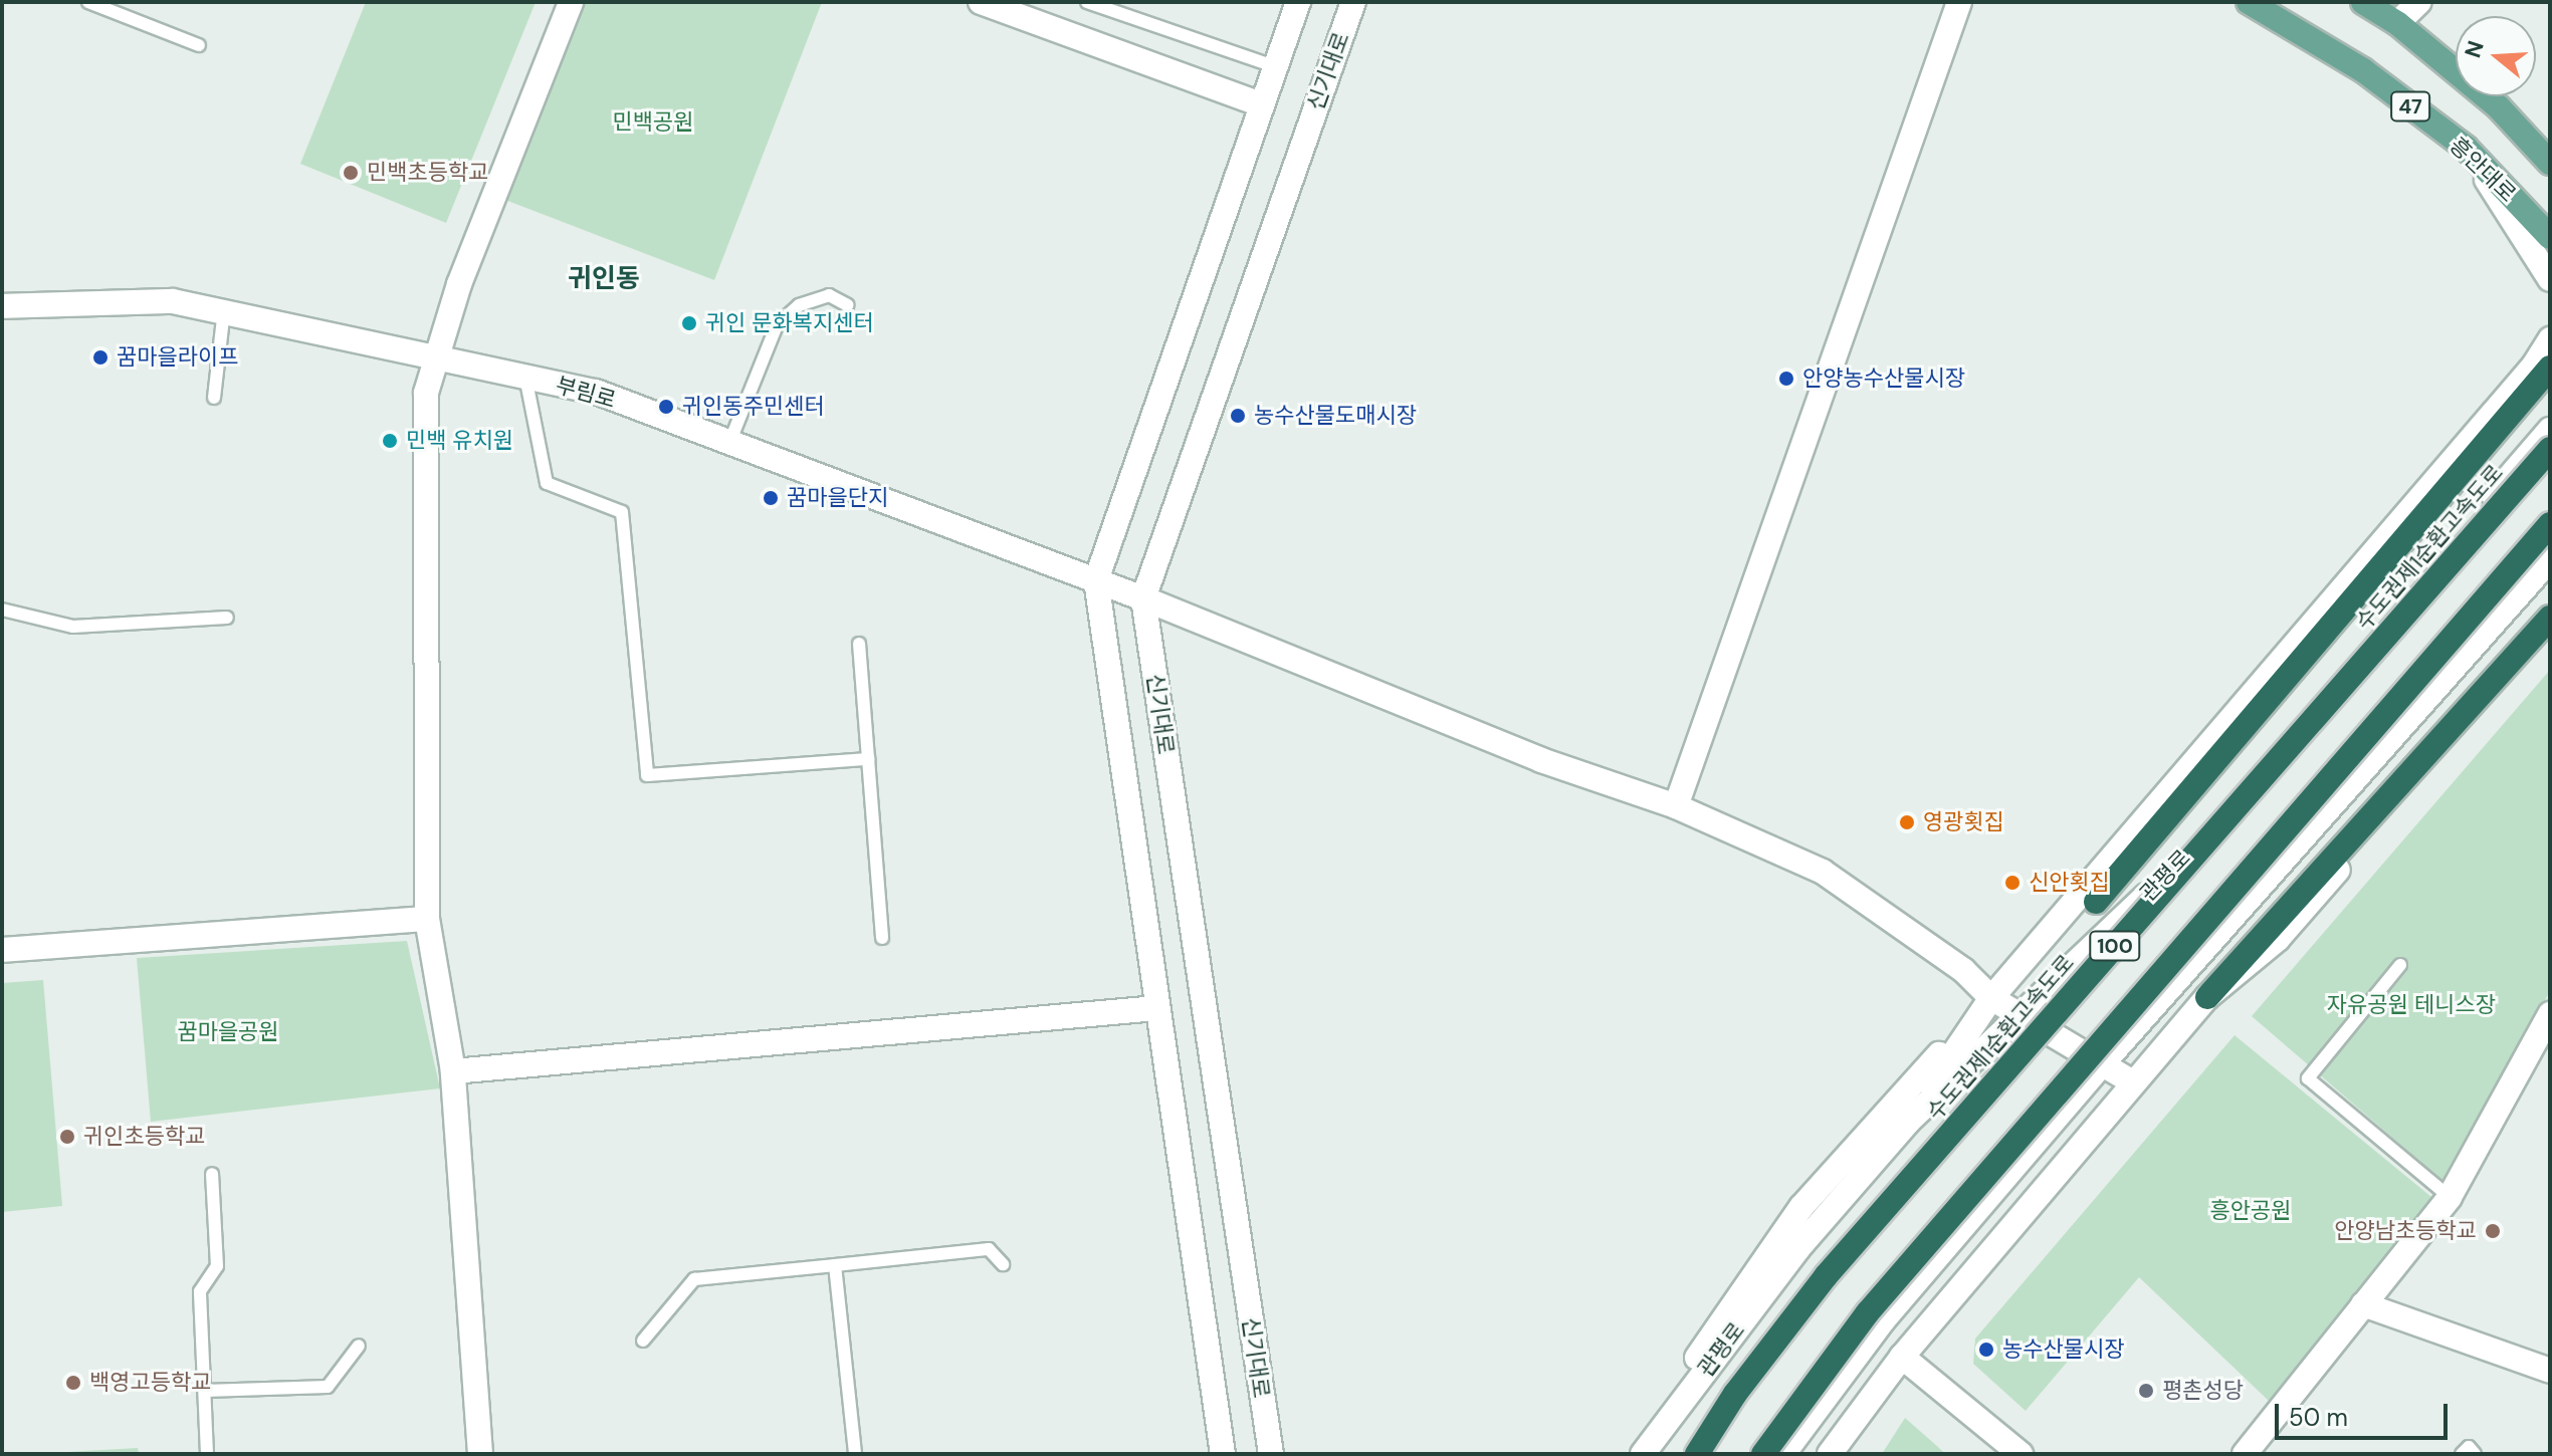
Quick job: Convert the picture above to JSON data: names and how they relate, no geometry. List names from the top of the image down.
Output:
{
  "streets": {
    "highway": ["수도권제1순환고속도로", "100"],
    "main road": ["47", "흥안대로"],
    "street": ["신기대로", "부림로", "관평로"]
  },
  "crossings": [
    ["신기대로", "부림로"],
    ["부림로", "관평로"]
  ],
  "districts": ["귀인동"],
  "parks": [
    "민백공원",
    "자유공원 테니스장",
    "꿈마을공원",
    "흥안공원"
  ],
  "places": [
    "민백초등학교",
    "귀인 문화복지센터",
    "꿈마을라이프",
    "안양농수산물시장",
    "귀인동주민센터",
    "농수산물도매시장",
    "민백 유치원",
    "꿈마을단지",
    "영광횟집",
    "신안횟집",
    "귀인초등학교",
    "안양남초등학교",
    "농수산물시장",
    "백영고등학교",
    "평촌성당"
  ],
  "scale_bar": "50 m",
  "north": "left"
}
